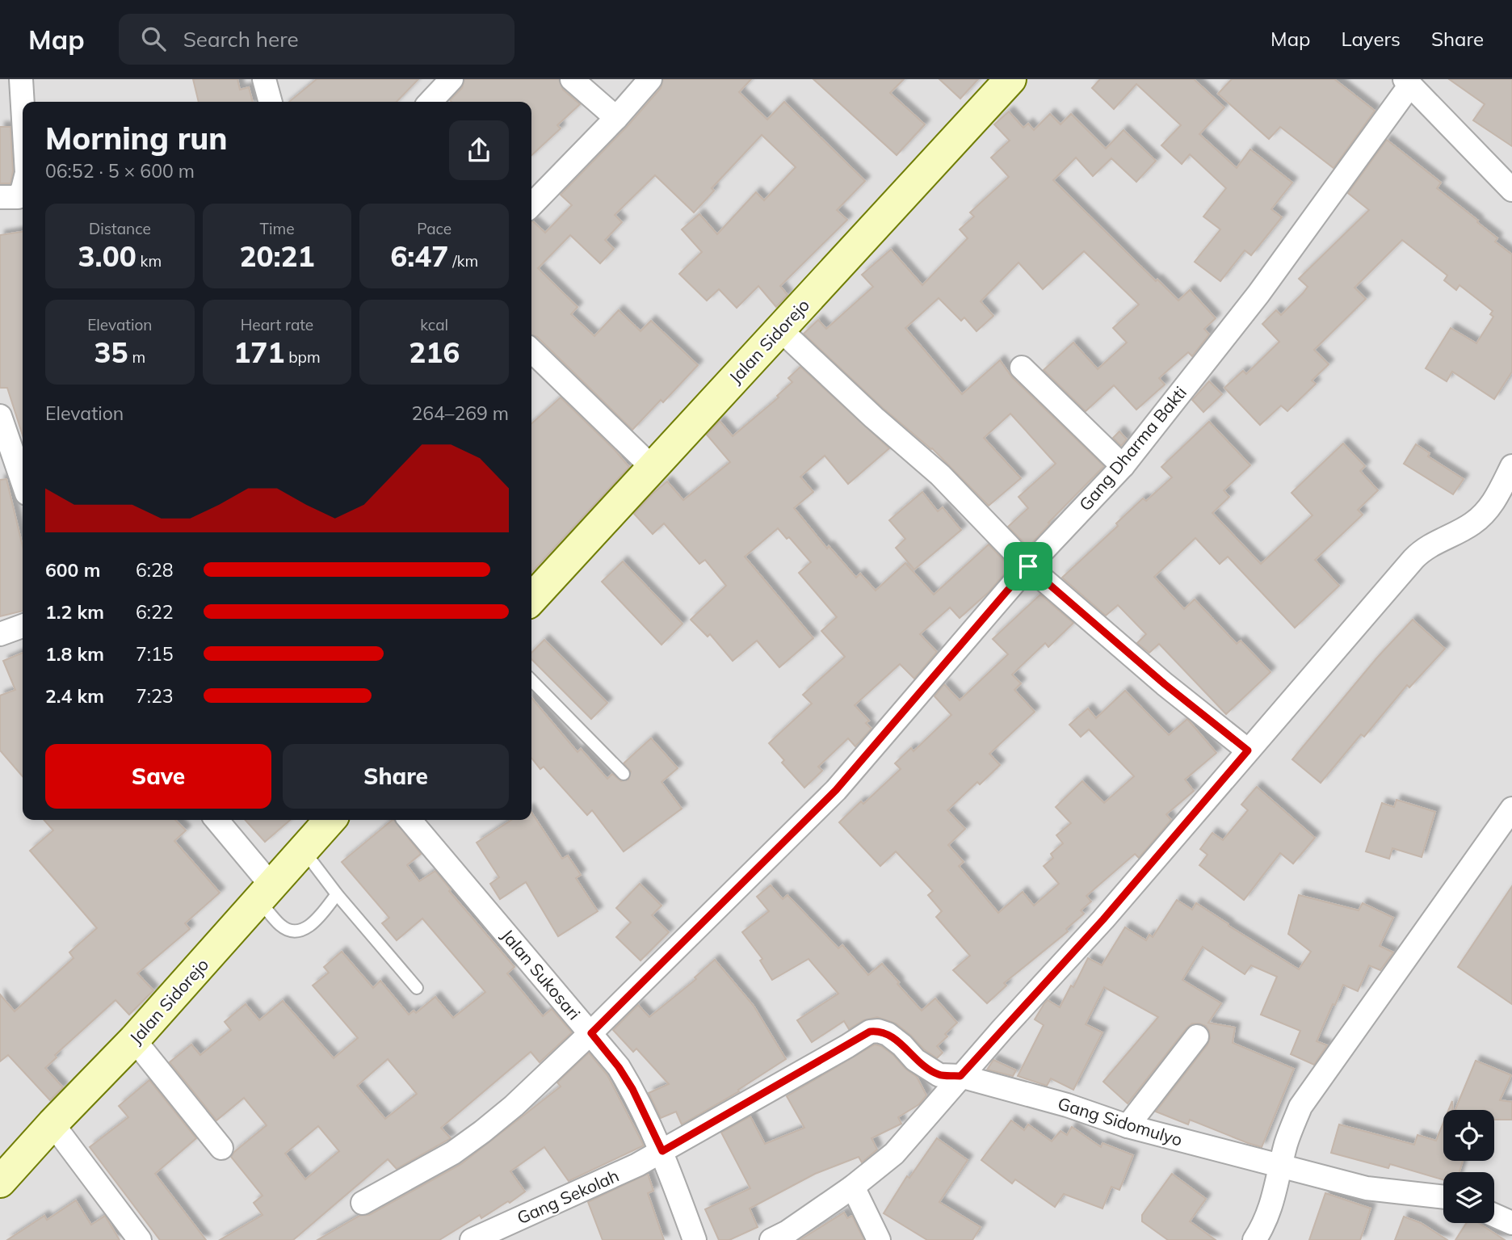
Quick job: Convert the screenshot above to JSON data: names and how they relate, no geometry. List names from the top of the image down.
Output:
{
  "streets": {
    "street": [
      "Jalan Sidorejo",
      "Gang Dharma Bakti",
      "Jalan Sukosari",
      "Gang Sidomulyo",
      "Gang Sekolah"
    ]
  },
  "crossings": [
    ["Gang Dharma Bakti", "Jalan Sukosari"],
    ["Jalan Sukosari", "Gang Sidomulyo"],
    ["Jalan Sukosari", "Gang Sekolah"],
    ["Gang Sidomulyo", "Gang Sekolah"]
  ],
  "page": {
    "header": "Map",
    "search": "Search here",
    "nav": ["Map", "Layers", "Share"],
    "heading": ["Morning run", "06:52 · 5 × 600 m"],
    "stats": [
      ["Distance", "3.00 km"],
      ["Time", "20:21"],
      ["Pace", "6:47 /km"],
      ["Elevation", "35 m"],
      ["Heart rate", "171 bpm"],
      ["kcal", "216"]
    ],
    "chart": ["Elevation", "264–269 m"],
    "list": [
      {
        "name": "600 m",
        "note": "6:28"
      },
      {
        "name": "1.2 km",
        "note": "6:22"
      },
      {
        "name": "1.8 km",
        "note": "7:15"
      },
      {
        "name": "2.4 km",
        "note": "7:23"
      }
    ],
    "buttons": ["Save", "Share"]
  }
}
